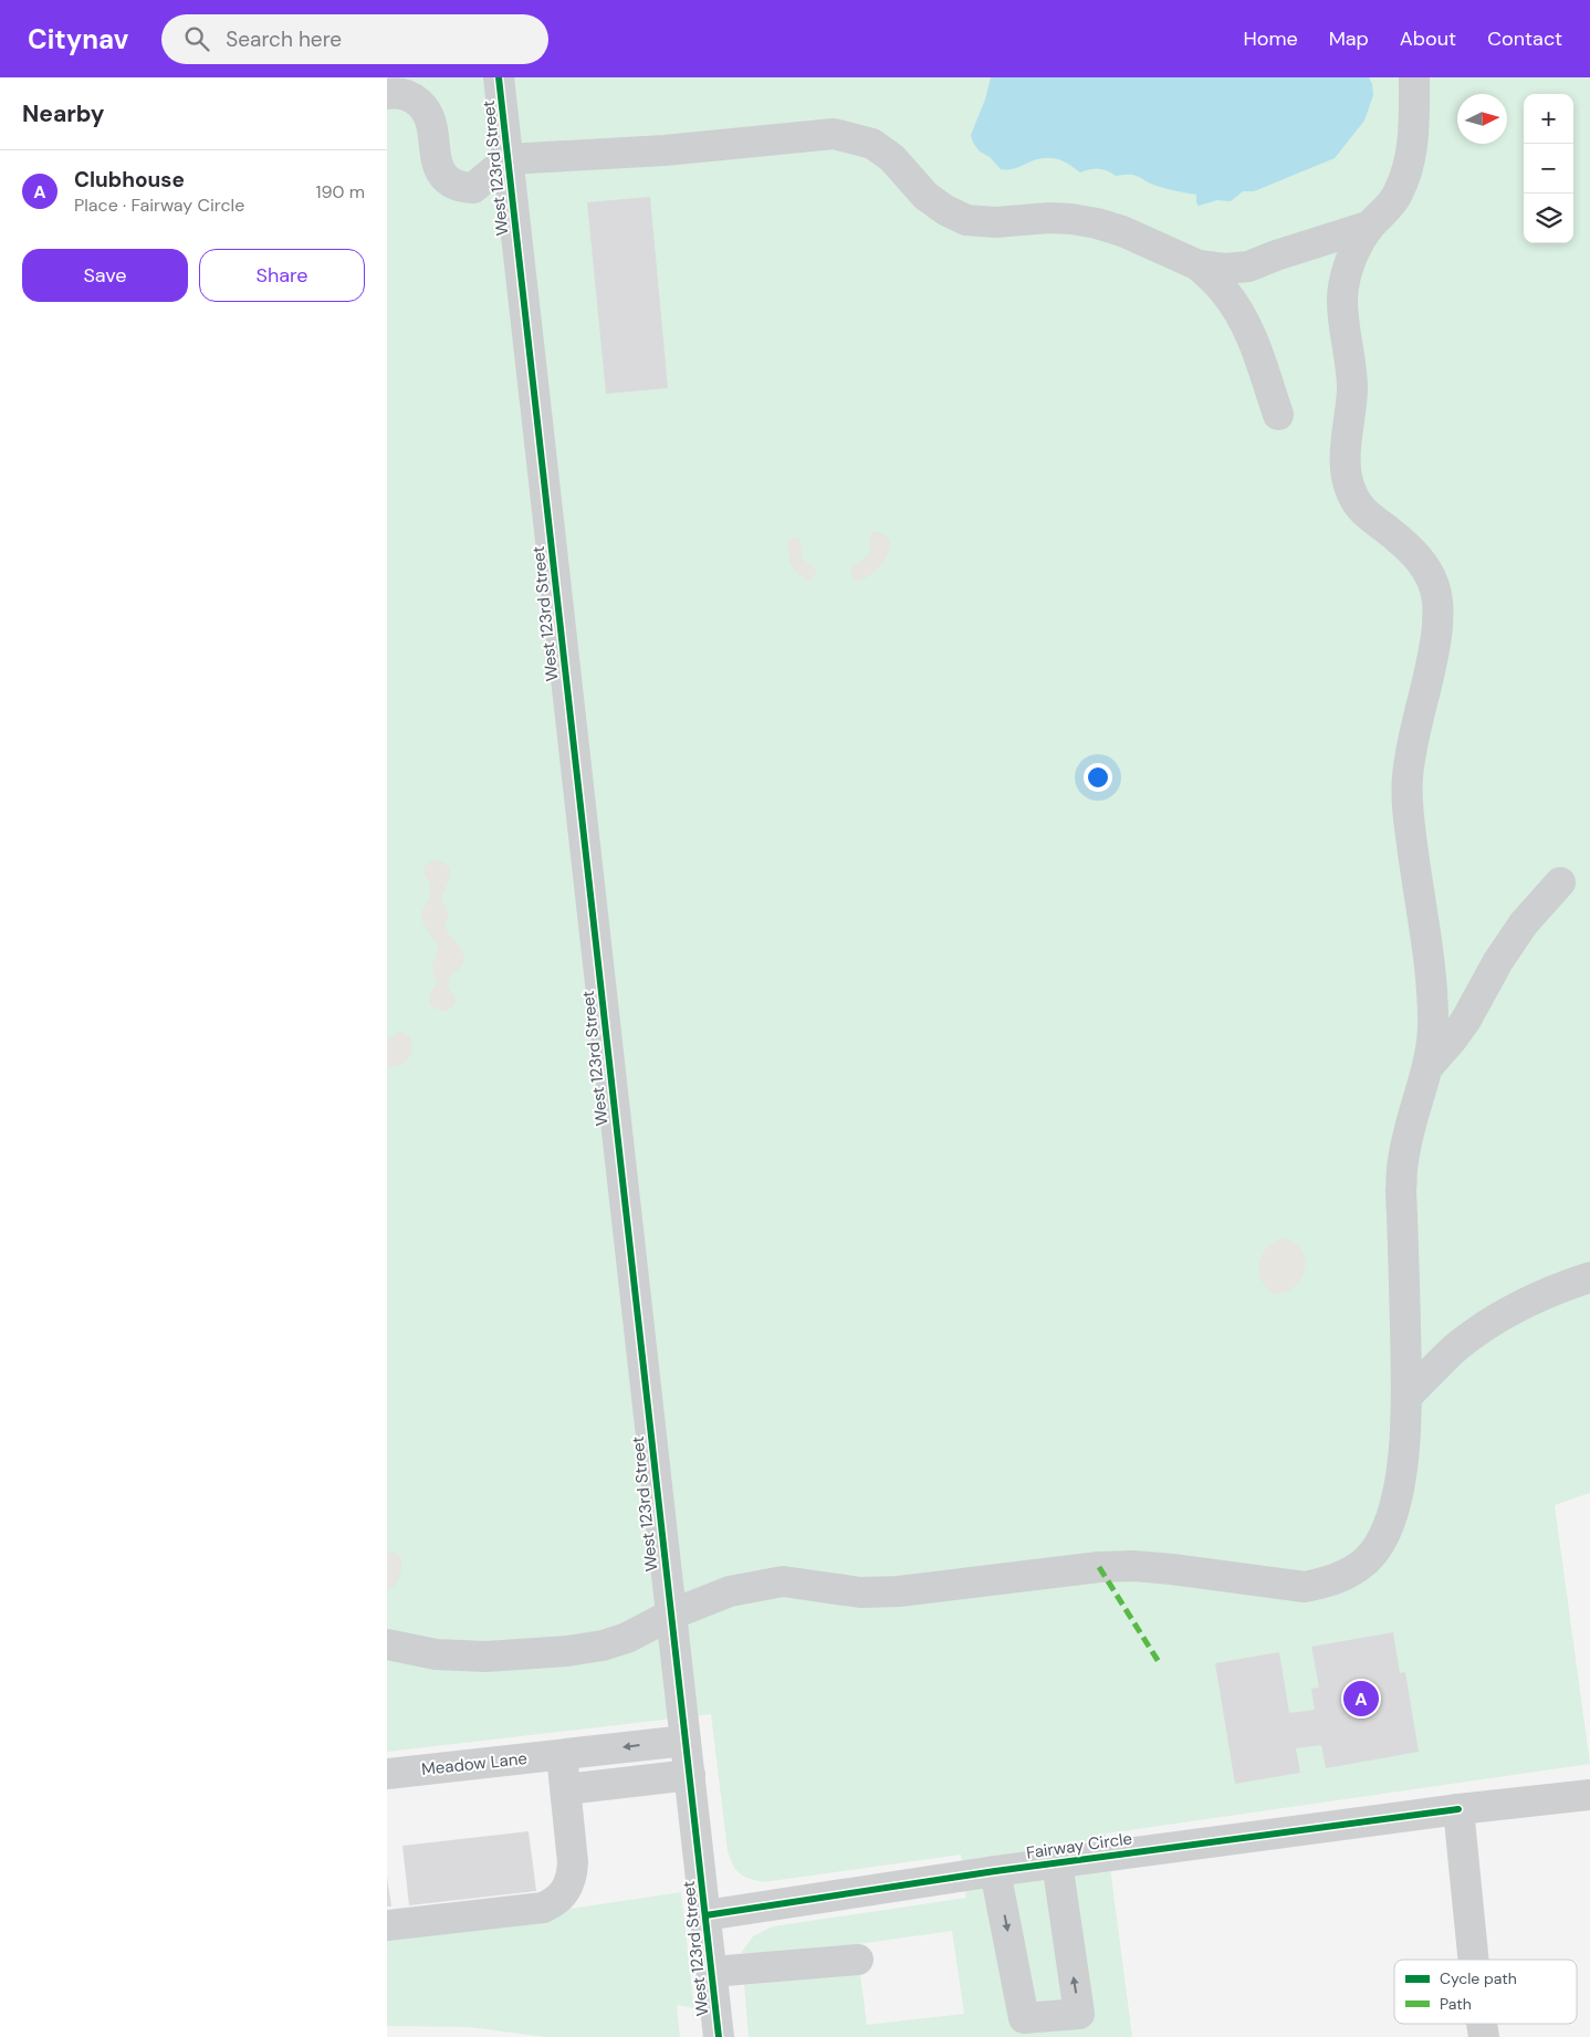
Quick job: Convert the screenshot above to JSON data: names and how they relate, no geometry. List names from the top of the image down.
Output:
{
  "streets": {
    "street": ["West 123rd Street", "Meadow Lane", "Fairway Circle"]
  },
  "crossings": [
    ["West 123rd Street", "Meadow Lane"],
    ["West 123rd Street", "Fairway Circle"]
  ],
  "legend": ["Cycle path", "Path"],
  "north": "right",
  "page": {
    "header": "Citynav",
    "search": "Search here",
    "nav": [
      "Home",
      "Map",
      "About",
      "Contact"
    ],
    "heading": "Nearby",
    "map_buttons": ["+", "−"],
    "list": [
      {
        "mark": "A",
        "name": "Clubhouse",
        "note": "Place · Fairway Circle",
        "value": "190 m"
      }
    ],
    "buttons": ["Save", "Share"],
    "pins": "A"
  }
}
